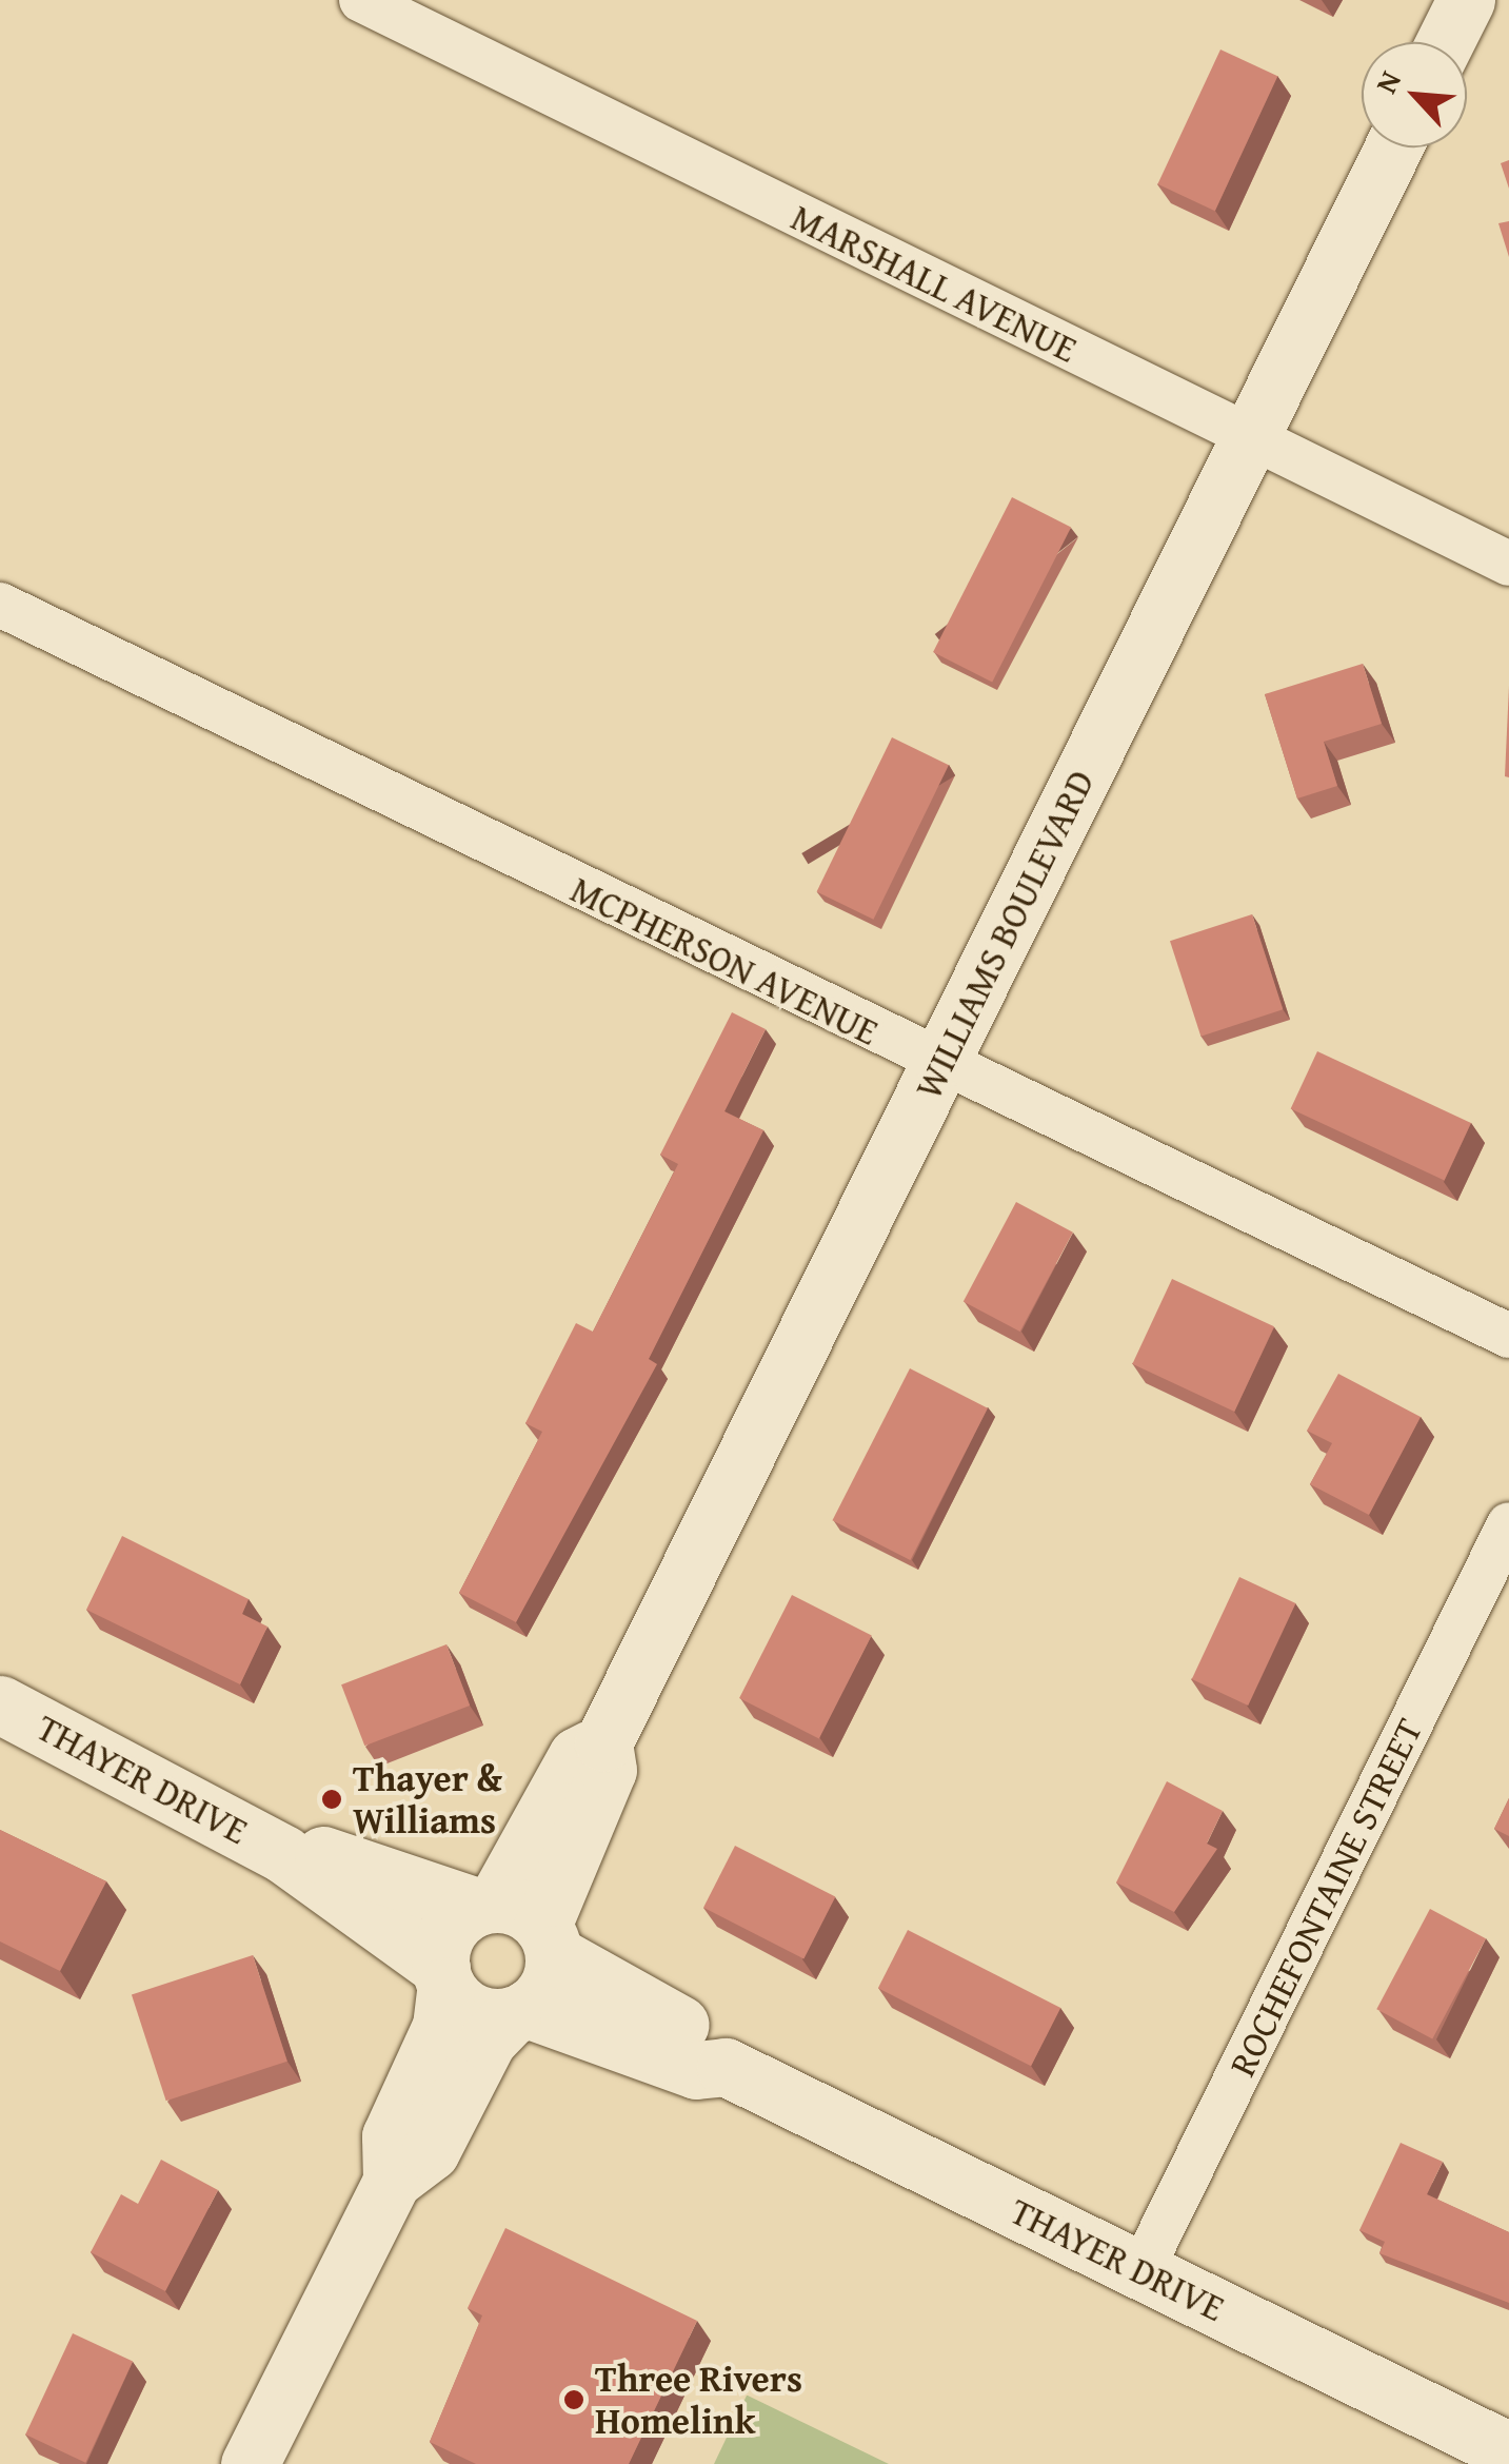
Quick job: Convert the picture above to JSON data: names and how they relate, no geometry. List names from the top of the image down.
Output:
{
  "streets": {
    "street": [
      "MARSHALL AVENUE",
      "WILLIAMS BOULEVARD",
      "MCPHERSON AVENUE",
      "THAYER DRIVE",
      "ROCHEFONTAINE STREET"
    ]
  },
  "crossings": [
    ["MARSHALL AVENUE", "WILLIAMS BOULEVARD"],
    ["WILLIAMS BOULEVARD", "MCPHERSON AVENUE"],
    ["WILLIAMS BOULEVARD", "THAYER DRIVE"],
    ["THAYER DRIVE", "ROCHEFONTAINE STREET"]
  ],
  "places": ["Thayer & Williams", "Three Rivers Homelink"],
  "north": "top left"
}
